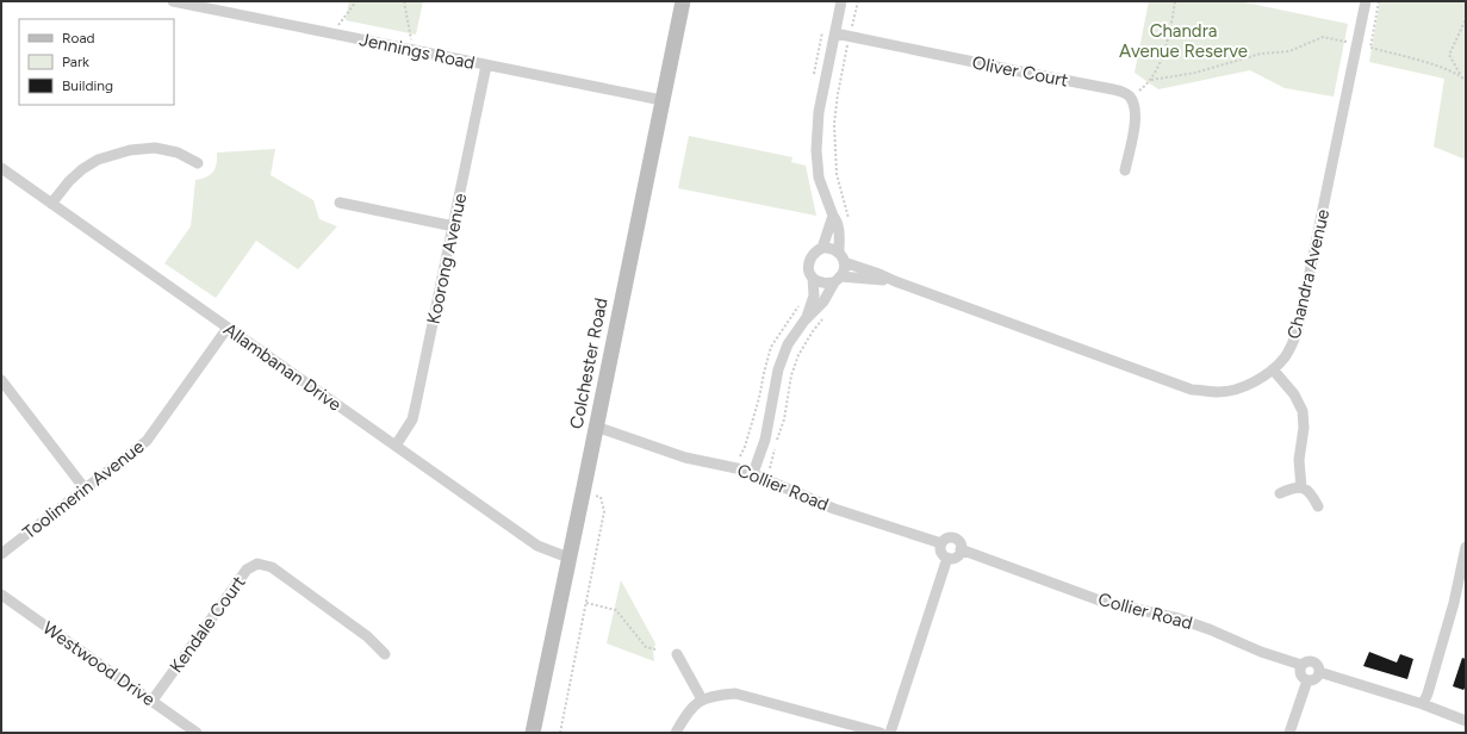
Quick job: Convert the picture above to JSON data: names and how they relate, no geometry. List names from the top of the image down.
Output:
{
  "streets": {
    "main road": ["Colchester Road"],
    "street": [
      "Jennings Road",
      "Oliver Court",
      "Koorong Avenue",
      "Chandra Avenue",
      "Allambanan Drive",
      "Collier Road",
      "Toolimerin Avenue",
      "Kendale Court",
      "Westwood Drive"
    ]
  },
  "crossings": [
    ["Jennings Road", "Koorong Avenue"],
    ["Jennings Road", "Colchester Road"],
    ["Koorong Avenue", "Allambanan Drive"],
    ["Colchester Road", "Allambanan Drive"],
    ["Colchester Road", "Collier Road"],
    ["Allambanan Drive", "Toolimerin Avenue"],
    ["Kendale Court", "Westwood Drive"]
  ],
  "parks": ["Chandra Avenue Reserve"],
  "legend": ["Road", "Park", "Building"]
}
